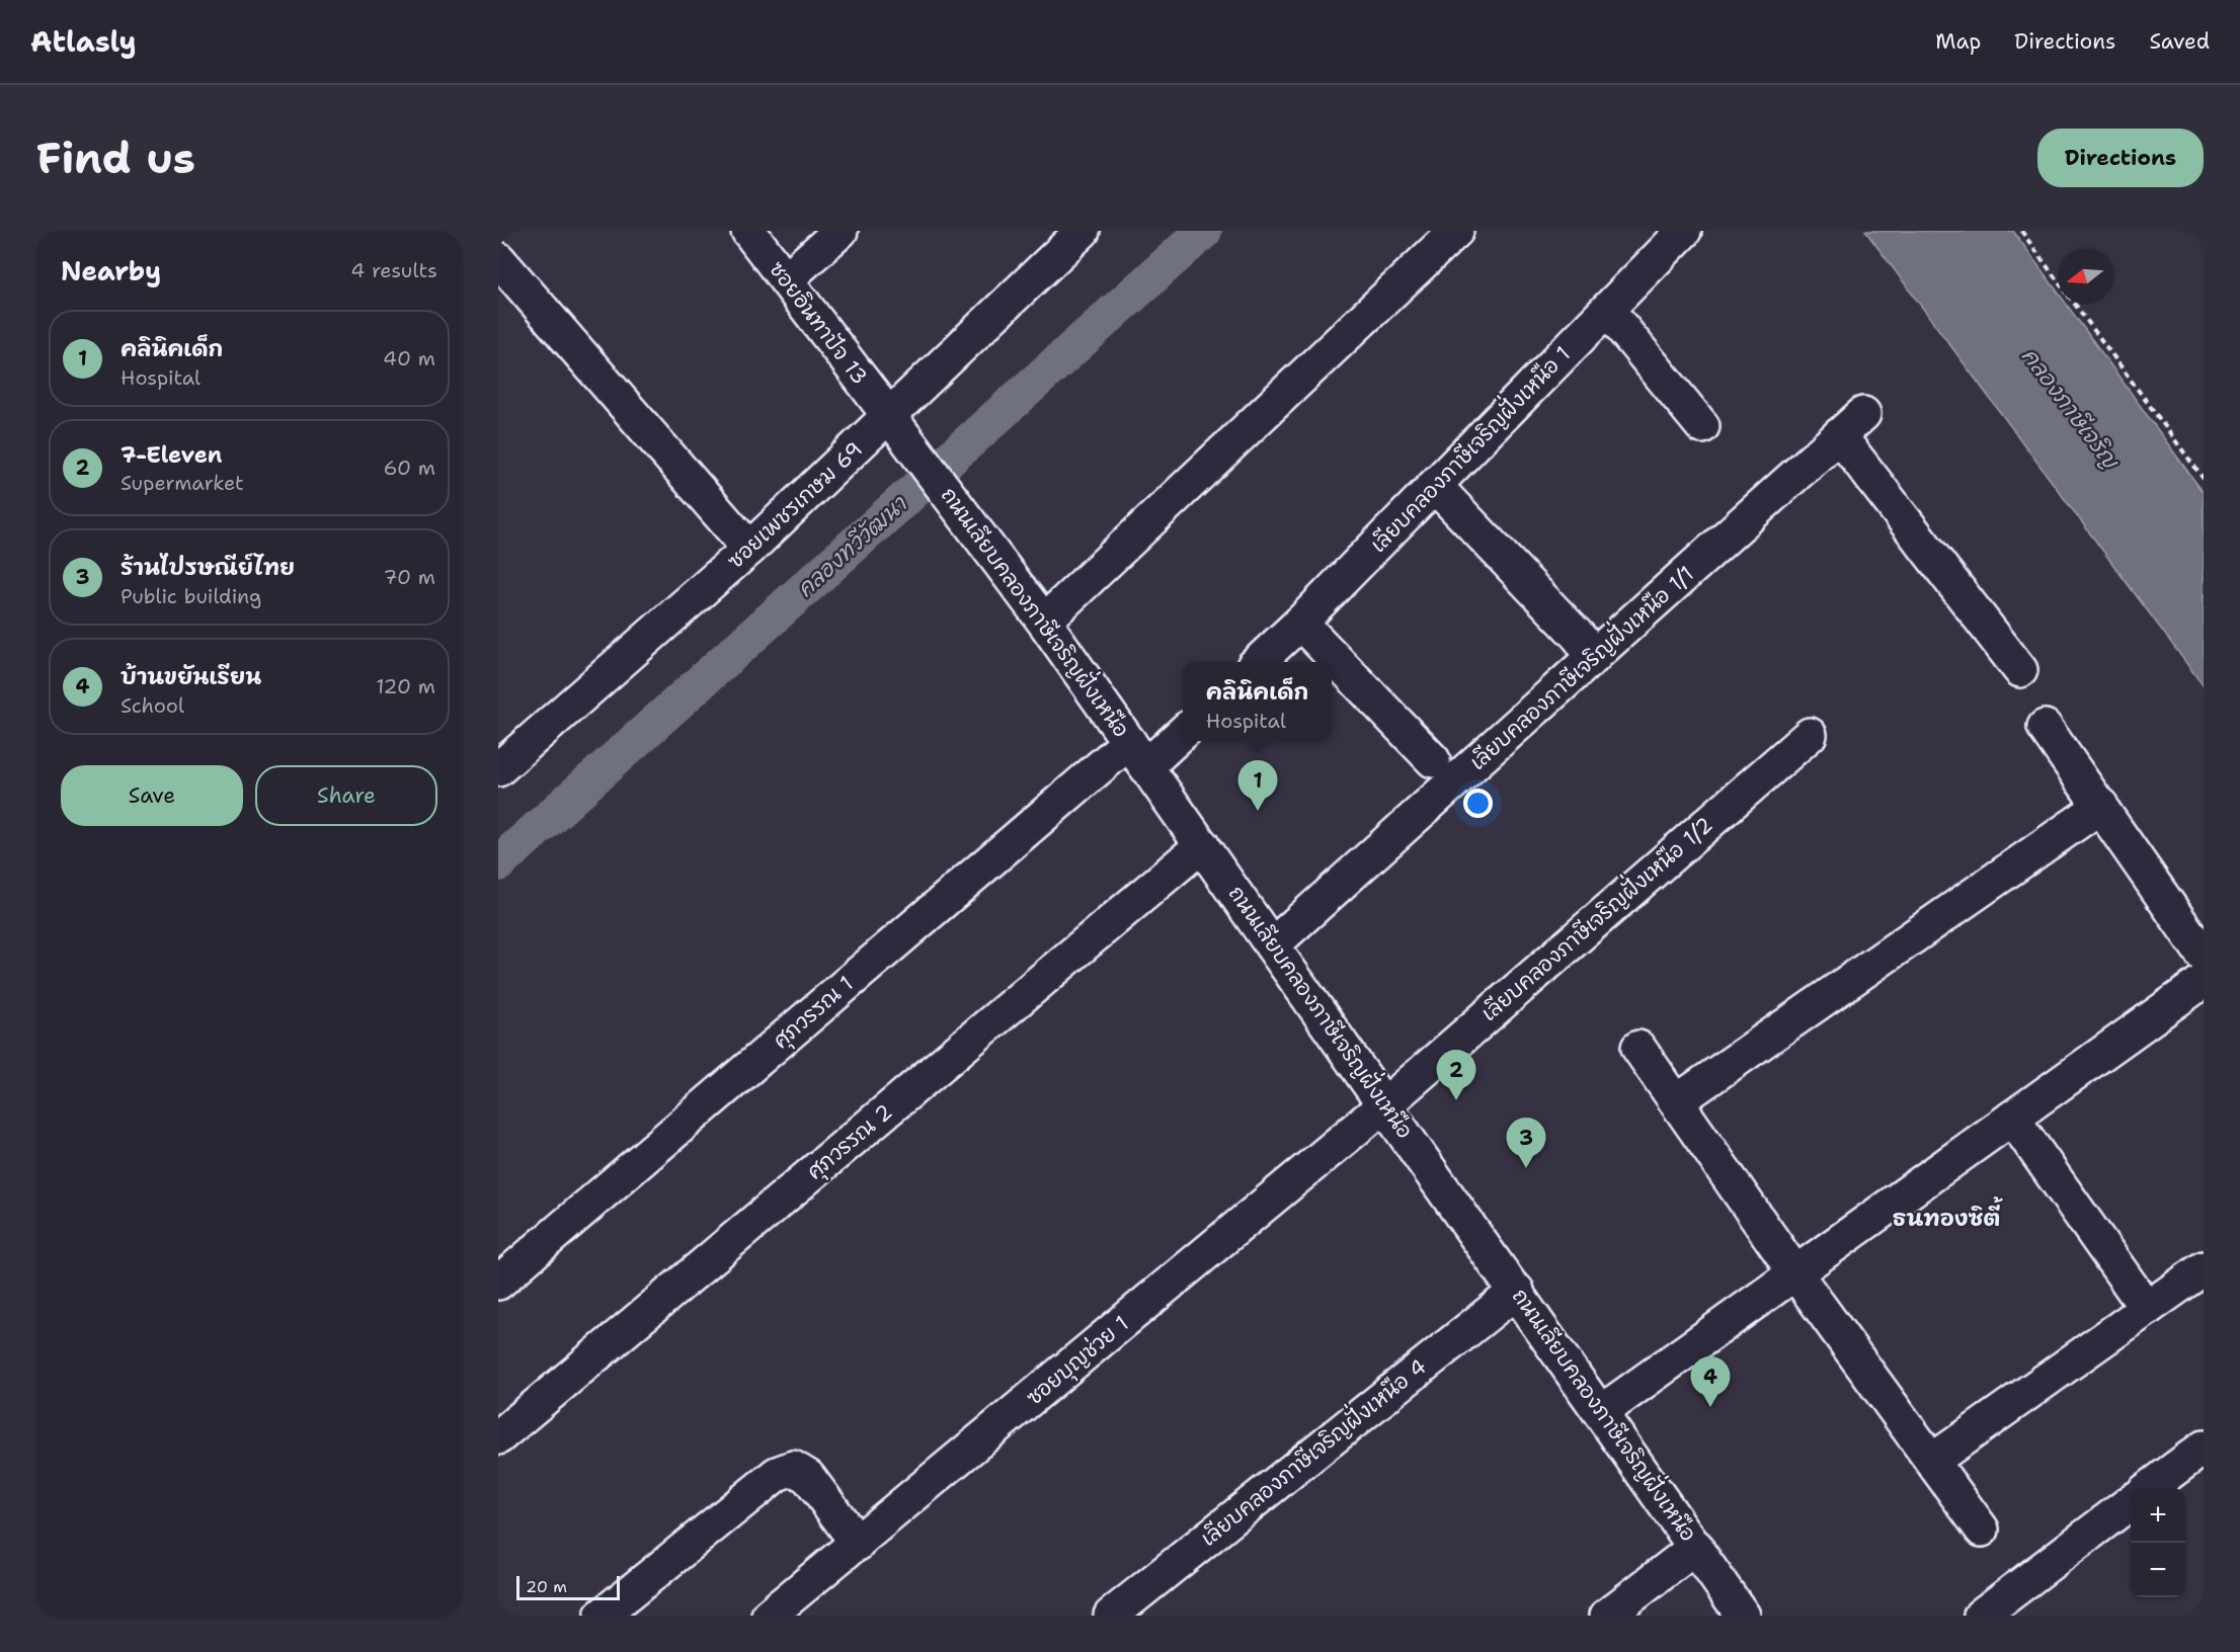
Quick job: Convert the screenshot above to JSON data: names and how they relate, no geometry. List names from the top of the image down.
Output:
{
  "streets": {
    "street": [
      "ซอยอินทาปัจ 13",
      "เลียบคลองภาษีเจริญฝั่งเหนือ 1",
      "ซอยเพชรเกษม 69",
      "ถนนเลียบคลองภาษีเจริญฝั่งเหนือ",
      "เลียบคลองภาษีเจริญฝั่งเหนือ 1/1",
      "เลียบคลองภาษีเจริญฝั่งเหนือ 1/2",
      "ศุภวรรณ 1",
      "ศุภวรรณ 2",
      "ซอยบุญช่วย 1",
      "เลียบคลองภาษีเจริญฝั่งเหนือ 4"
    ]
  },
  "crossings": [
    ["ซอยอินทาปัจ 13", "ซอยเพชรเกษม 69"],
    ["ซอยอินทาปัจ 13", "ถนนเลียบคลองภาษีเจริญฝั่งเหนือ"],
    ["ซอยเพชรเกษม 69", "ถนนเลียบคลองภาษีเจริญฝั่งเหนือ"],
    ["ถนนเลียบคลองภาษีเจริญฝั่งเหนือ", "เลียบคลองภาษีเจริญฝั่งเหนือ 1/1"],
    ["ถนนเลียบคลองภาษีเจริญฝั่งเหนือ", "เลียบคลองภาษีเจริญฝั่งเหนือ 1/2"],
    ["ถนนเลียบคลองภาษีเจริญฝั่งเหนือ", "ศุภวรรณ 1"],
    ["ถนนเลียบคลองภาษีเจริญฝั่งเหนือ", "ศุภวรรณ 2"],
    ["ถนนเลียบคลองภาษีเจริญฝั่งเหนือ", "ซอยบุญช่วย 1"],
    ["ถนนเลียบคลองภาษีเจริญฝั่งเหนือ", "เลียบคลองภาษีเจริญฝั่งเหนือ 4"],
    ["เลียบคลองภาษีเจริญฝั่งเหนือ 1/2", "ซอยบุญช่วย 1"]
  ],
  "districts": ["ธนทองซิตี้"],
  "water": ["คลองภาษีเจริญ", "คลองทวีวัฒนา"],
  "scale_bar": "20 m",
  "north": "left",
  "page": {
    "header": "Atlasly",
    "nav": ["Map", "Directions", "Saved"],
    "buttons": [
      "Directions",
      ["Save", "Share"]
    ],
    "title": "Find us",
    "heading": ["Nearby", "4 results"],
    "list": [
      {
        "mark": "1",
        "name": "คลินิคเด็ก",
        "note": "Hospital",
        "value": "40 m"
      },
      {
        "mark": "2",
        "name": "7-Eleven",
        "note": "Supermarket",
        "value": "60 m"
      },
      {
        "mark": "3",
        "name": "ร้านไปรษณีย์ไทย",
        "note": "Public building",
        "value": "70 m"
      },
      {
        "mark": "4",
        "name": "บ้านขยันเรียน",
        "note": "School",
        "value": "120 m"
      }
    ],
    "popup": ["คลินิคเด็ก", "Hospital"],
    "pins": [
      "1",
      "2",
      "3",
      "4"
    ],
    "map_buttons": ["+", "−"],
    "scale": "20 m"
  }
}
